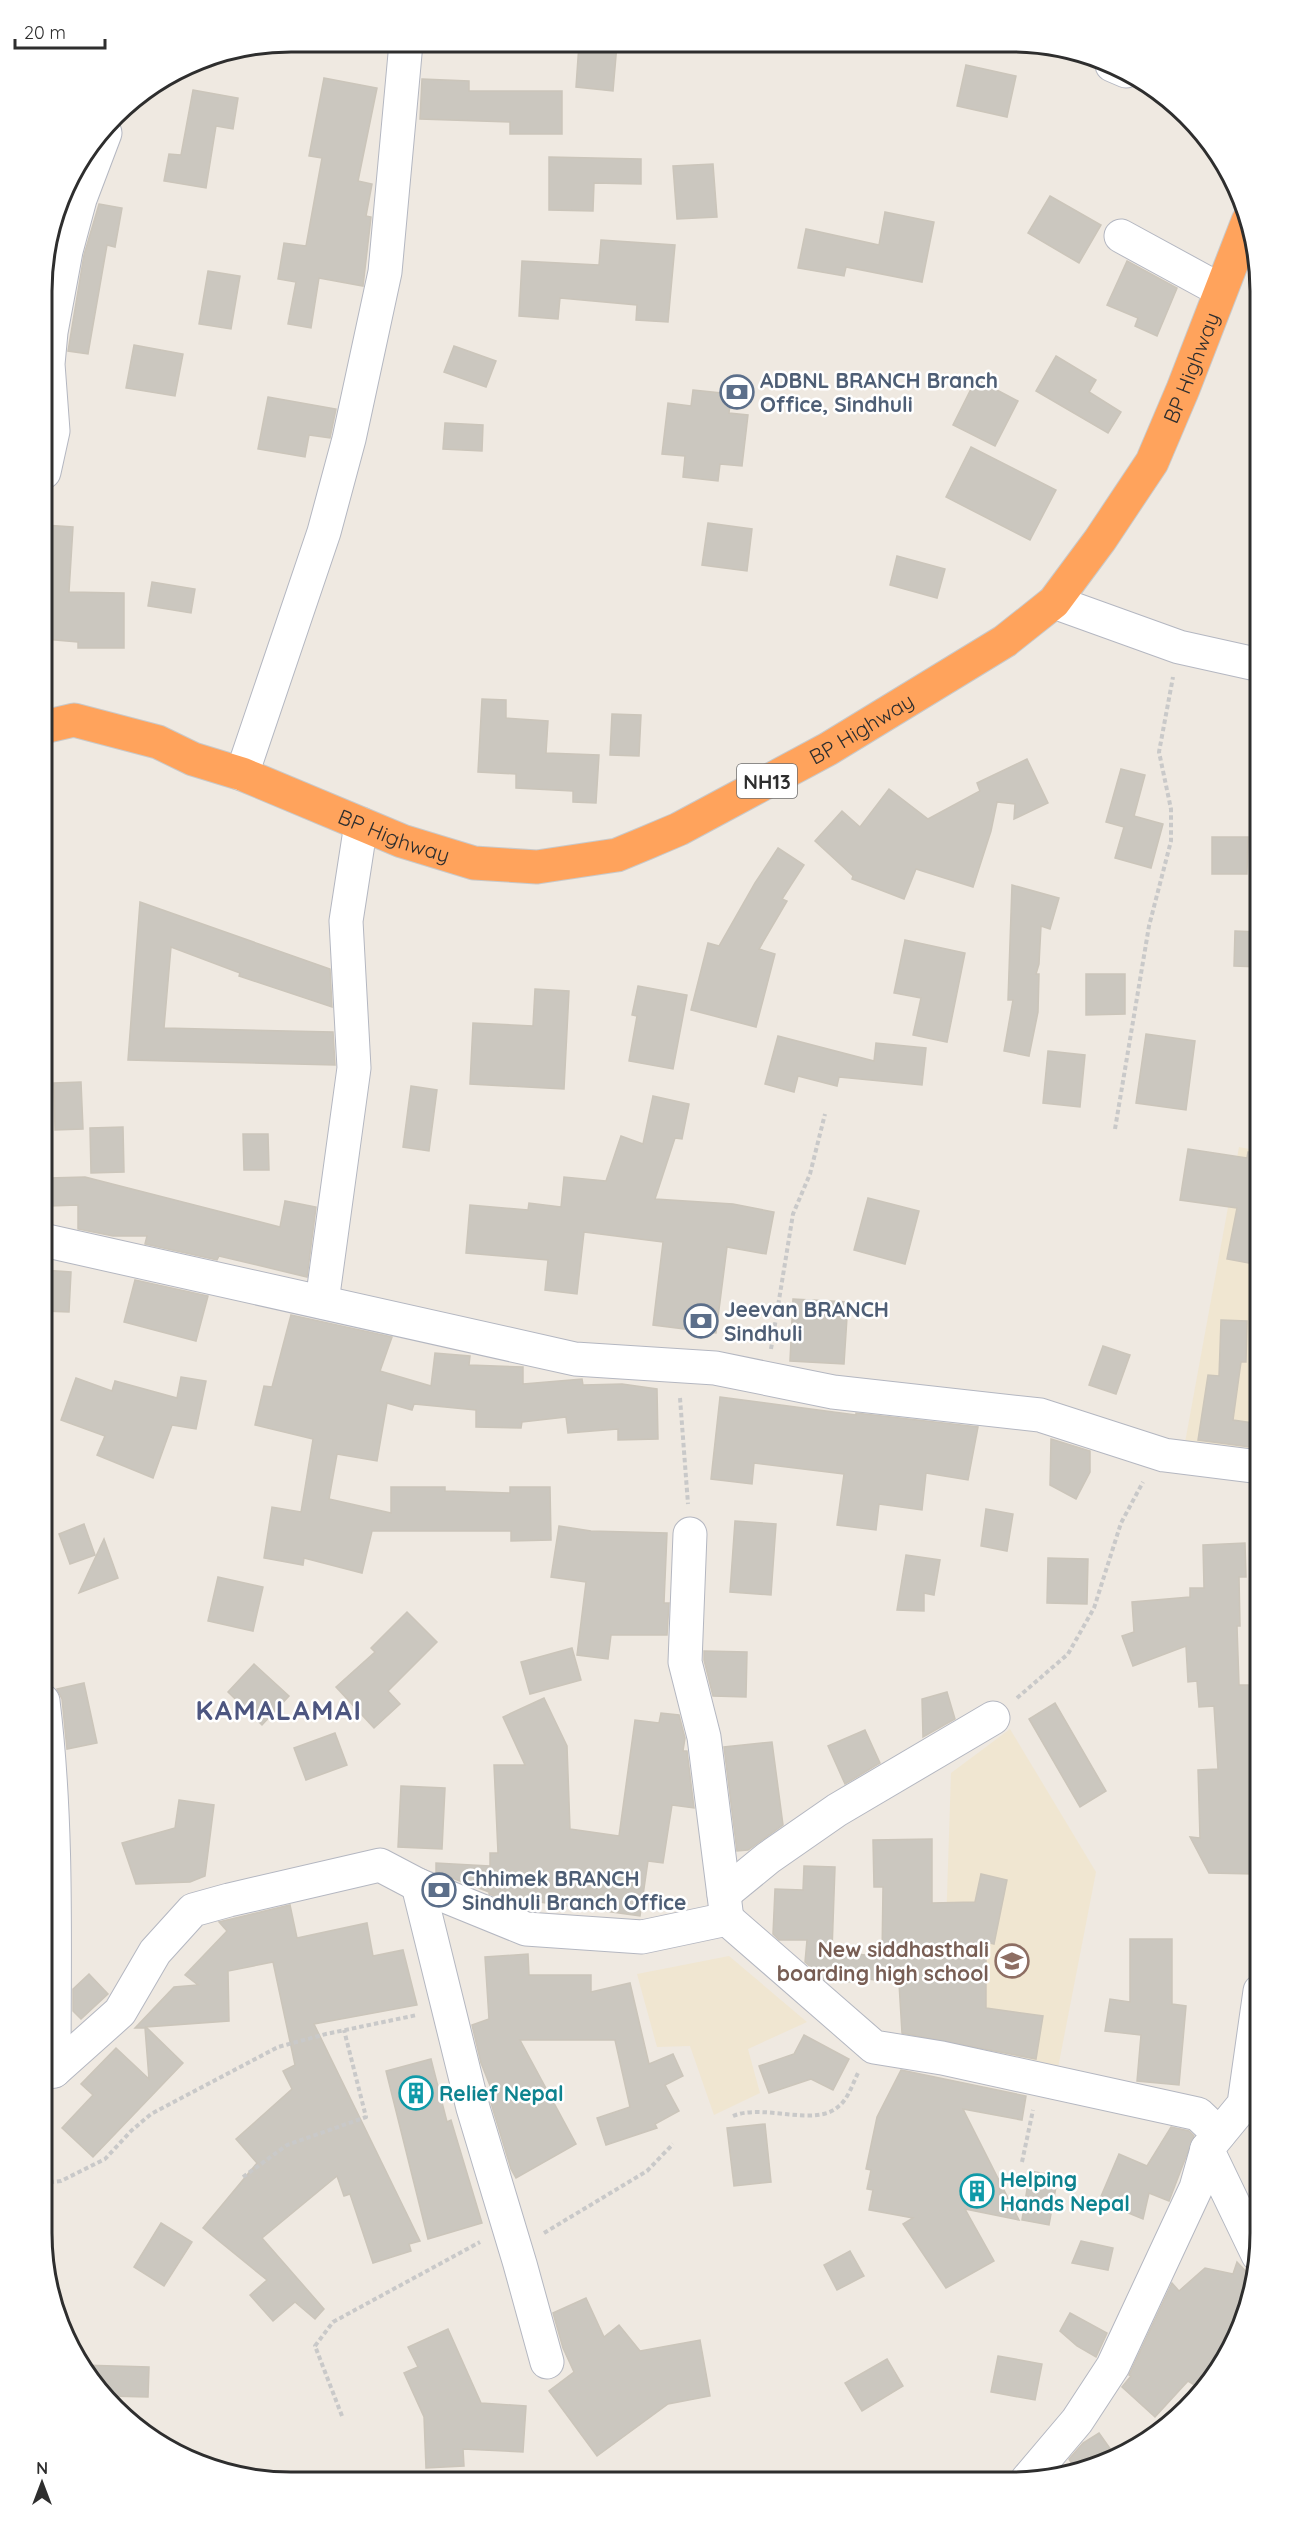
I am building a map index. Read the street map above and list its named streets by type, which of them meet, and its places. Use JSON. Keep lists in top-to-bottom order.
{
  "streets": {
    "highway": ["BP Highway", "NH13"]
  },
  "districts": ["KAMALAMAI"],
  "places": {
    "bank": ["ADBNL BRANCH Branch Office, Sindhuli", "Jeevan BRANCH Sindhuli", "Chhimek BRANCH Sindhuli Branch Office"],
    "school or university": ["New siddhasthali boarding high school"],
    "building": ["Relief Nepal", "Helping Hands Nepal"]
  },
  "scale_bar": "20 m",
  "north": "top"
}
